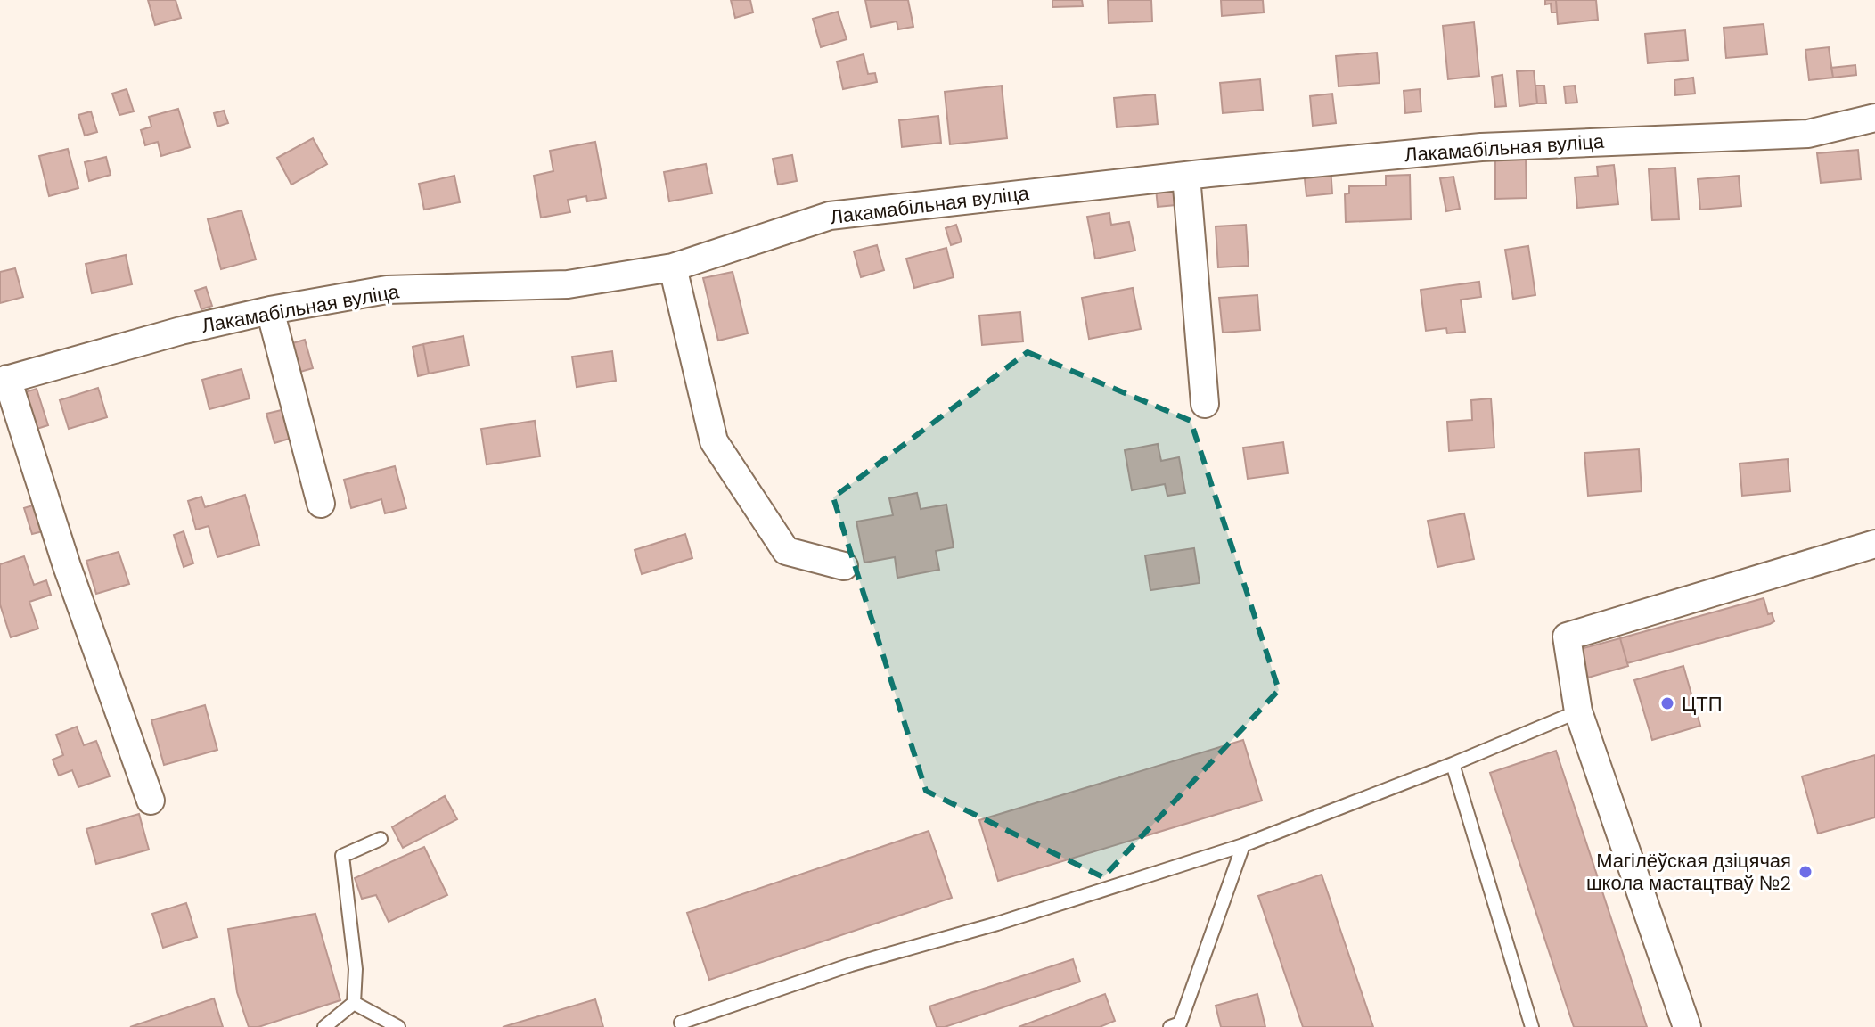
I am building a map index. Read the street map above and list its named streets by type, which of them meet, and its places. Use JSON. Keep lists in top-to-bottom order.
{
  "streets": {
    "street": ["Лакамабільная вуліца"]
  },
  "places": ["ЦТП", "Магілёўская дзіцячая школа мастацтваў №2"]
}
